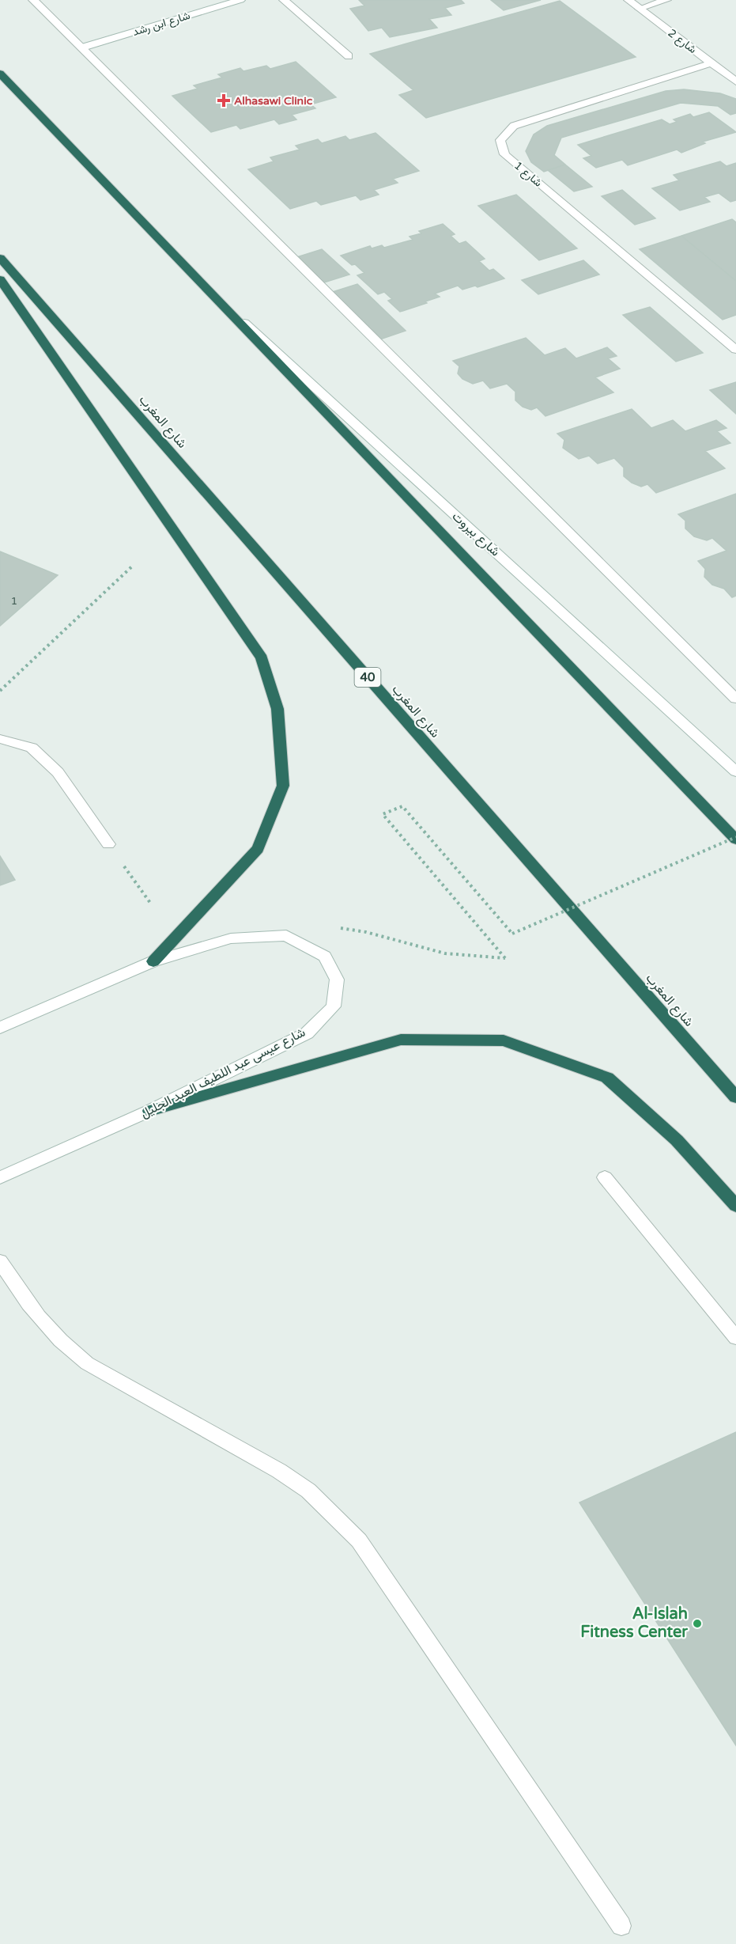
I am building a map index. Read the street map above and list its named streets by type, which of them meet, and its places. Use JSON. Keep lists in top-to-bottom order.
{
  "streets": {
    "highway": ["شارع المغرب", "40"],
    "main road": [
      "شارع ابن رشد",
      "شارع 2",
      "شارع 1",
      "شارع بيروت",
      "شارع عيسى عبد اللطيف العبد الجليل"
    ]
  },
  "crossings": [
    ["شارع 2", "شارع 1"]
  ],
  "places": {
    "health": ["Alhasawi Clinic"],
    "other": ["Al-Islah Fitness Center"]
  },
  "house_numbers": ["1"]
}
